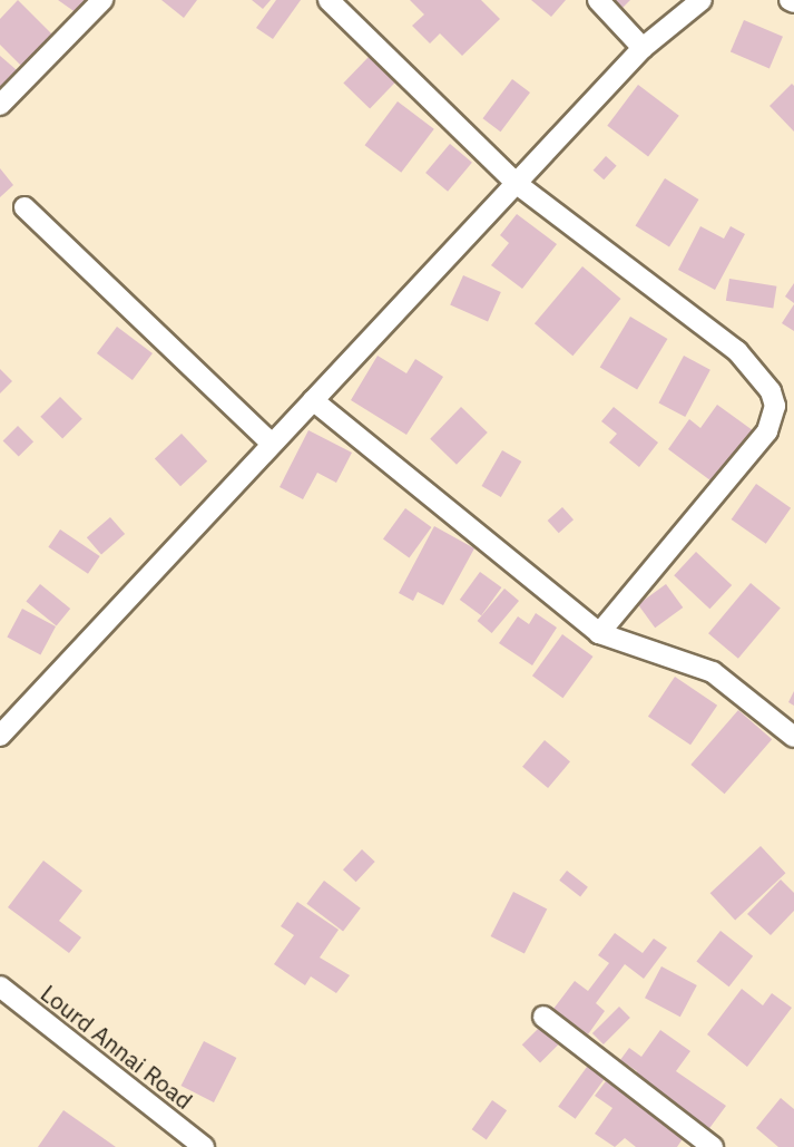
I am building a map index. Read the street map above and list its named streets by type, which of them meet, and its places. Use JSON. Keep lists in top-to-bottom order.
{
  "streets": {
    "street": ["Lourd Annai Road"]
  }
}
